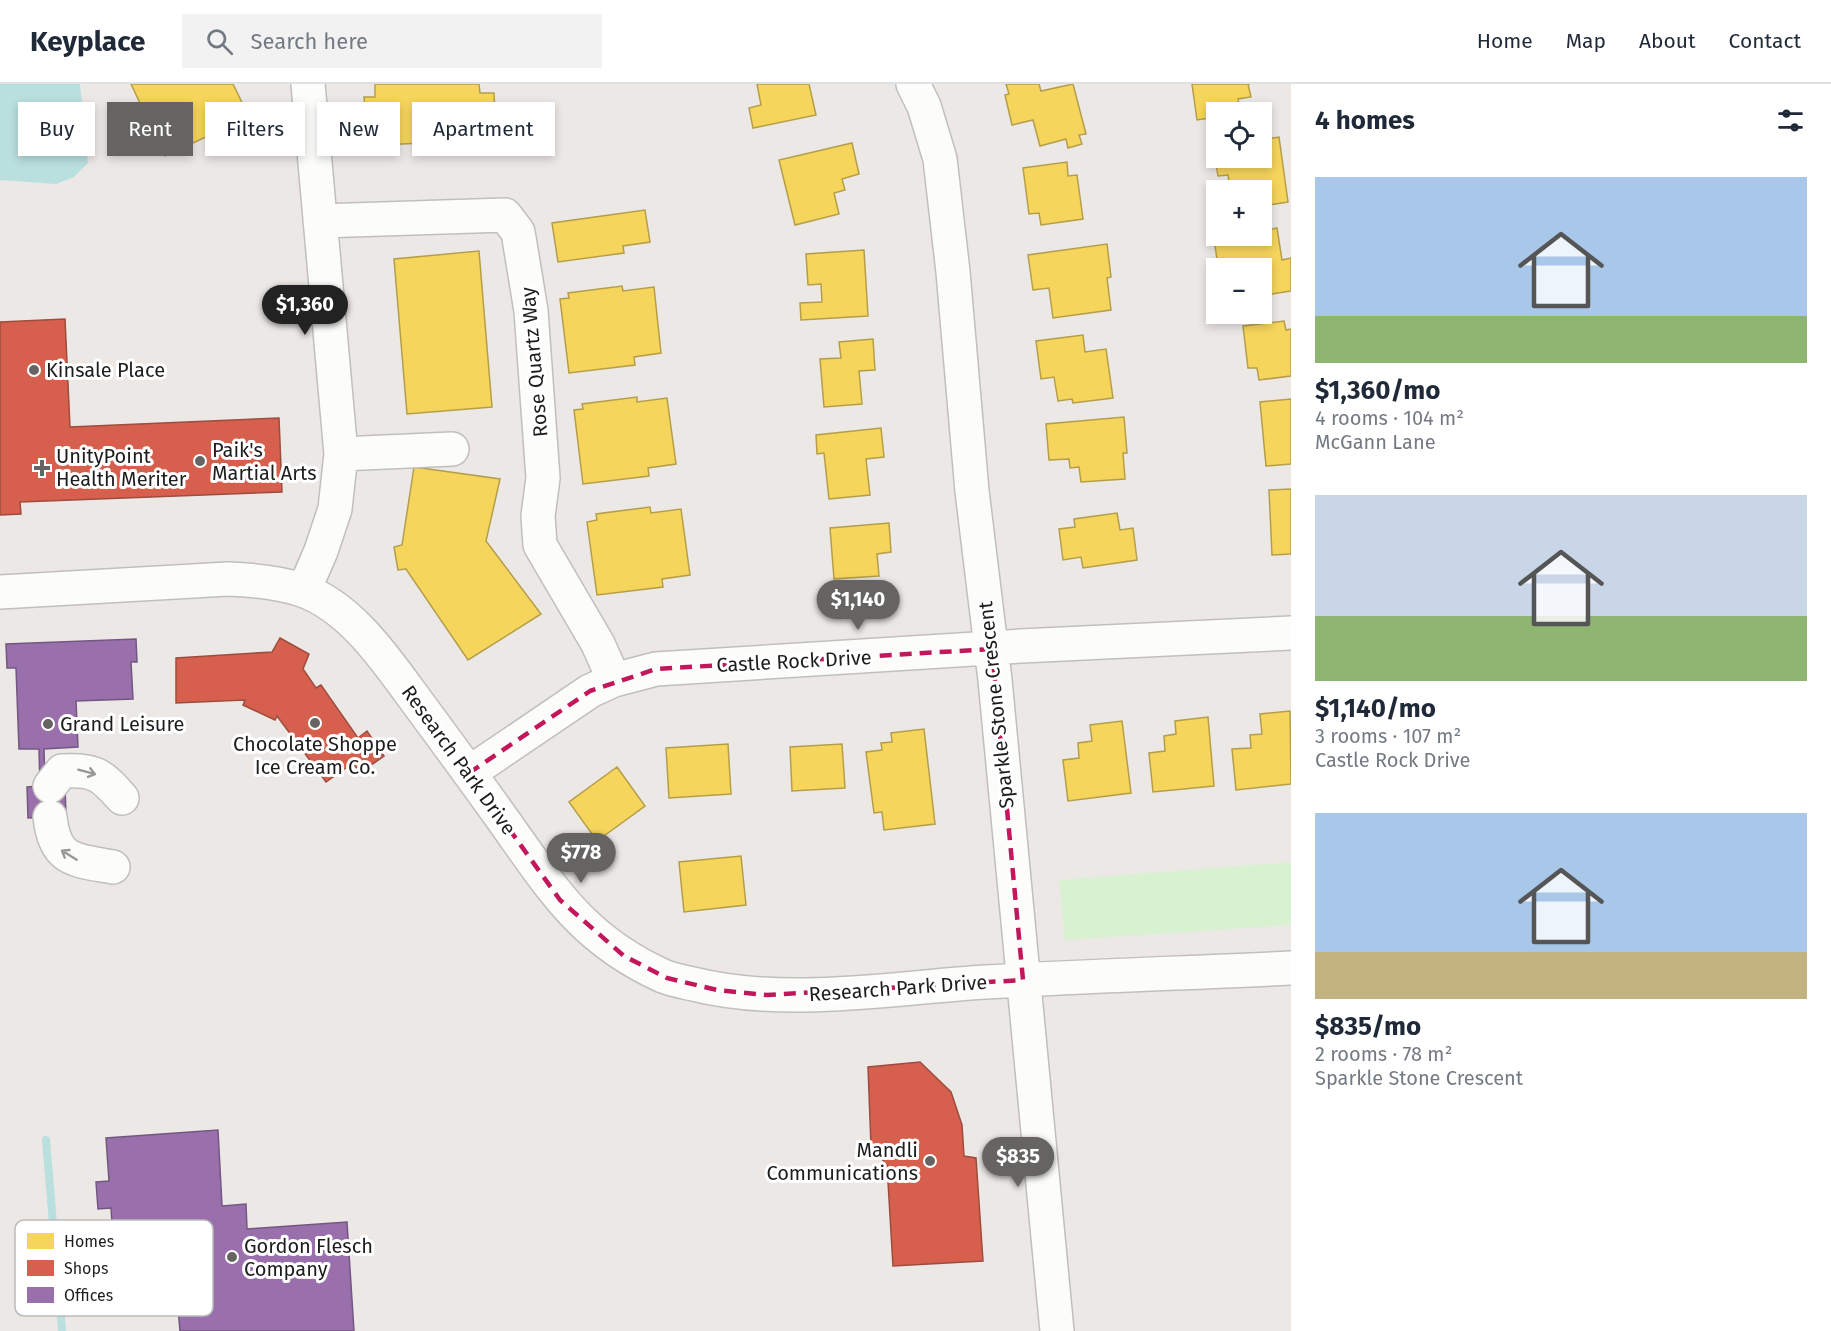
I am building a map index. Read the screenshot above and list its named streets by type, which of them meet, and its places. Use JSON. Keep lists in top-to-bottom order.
{
  "streets": {
    "street": [
      "Rose Quartz Way",
      "Castle Rock Drive",
      "Sparkle Stone Crescent",
      "Research Park Drive"
    ]
  },
  "crossings": [
    ["Rose Quartz Way", "Castle Rock Drive"],
    ["Castle Rock Drive", "Sparkle Stone Crescent"],
    ["Castle Rock Drive", "Research Park Drive"],
    ["Sparkle Stone Crescent", "Research Park Drive"]
  ],
  "places": {
    "other": [
      "Kinsale Place",
      "Paik's Martial Arts",
      "Chocolate Shoppe Ice Cream Co.",
      "Grand Leisure",
      "Mandli Communications",
      "Gordon Flesch Company"
    ],
    "health": ["UnityPoint Health Meriter"]
  },
  "legend": ["Homes", "Shops", "Offices"],
  "page": {
    "header": "Keyplace",
    "search": "Search here",
    "nav": [
      "Home",
      "Map",
      "About",
      "Contact"
    ],
    "heading": "4 homes",
    "map_buttons": ["+", "−"],
    "chip": [
      "Buy",
      "Rent",
      "Filters",
      "New",
      "Apartment"
    ],
    "list": [
      {
        "name": "$1,360/mo",
        "note": "4 rooms · 104 m² · McGann Lane"
      },
      {
        "name": "$1,140/mo",
        "note": "3 rooms · 107 m² · Castle Rock Drive"
      },
      {
        "name": "$835/mo",
        "note": "2 rooms · 78 m² · Sparkle Stone Crescent"
      }
    ],
    "price": [
      "$1,360",
      "$1,140",
      "$778",
      "$835"
    ]
  }
}
